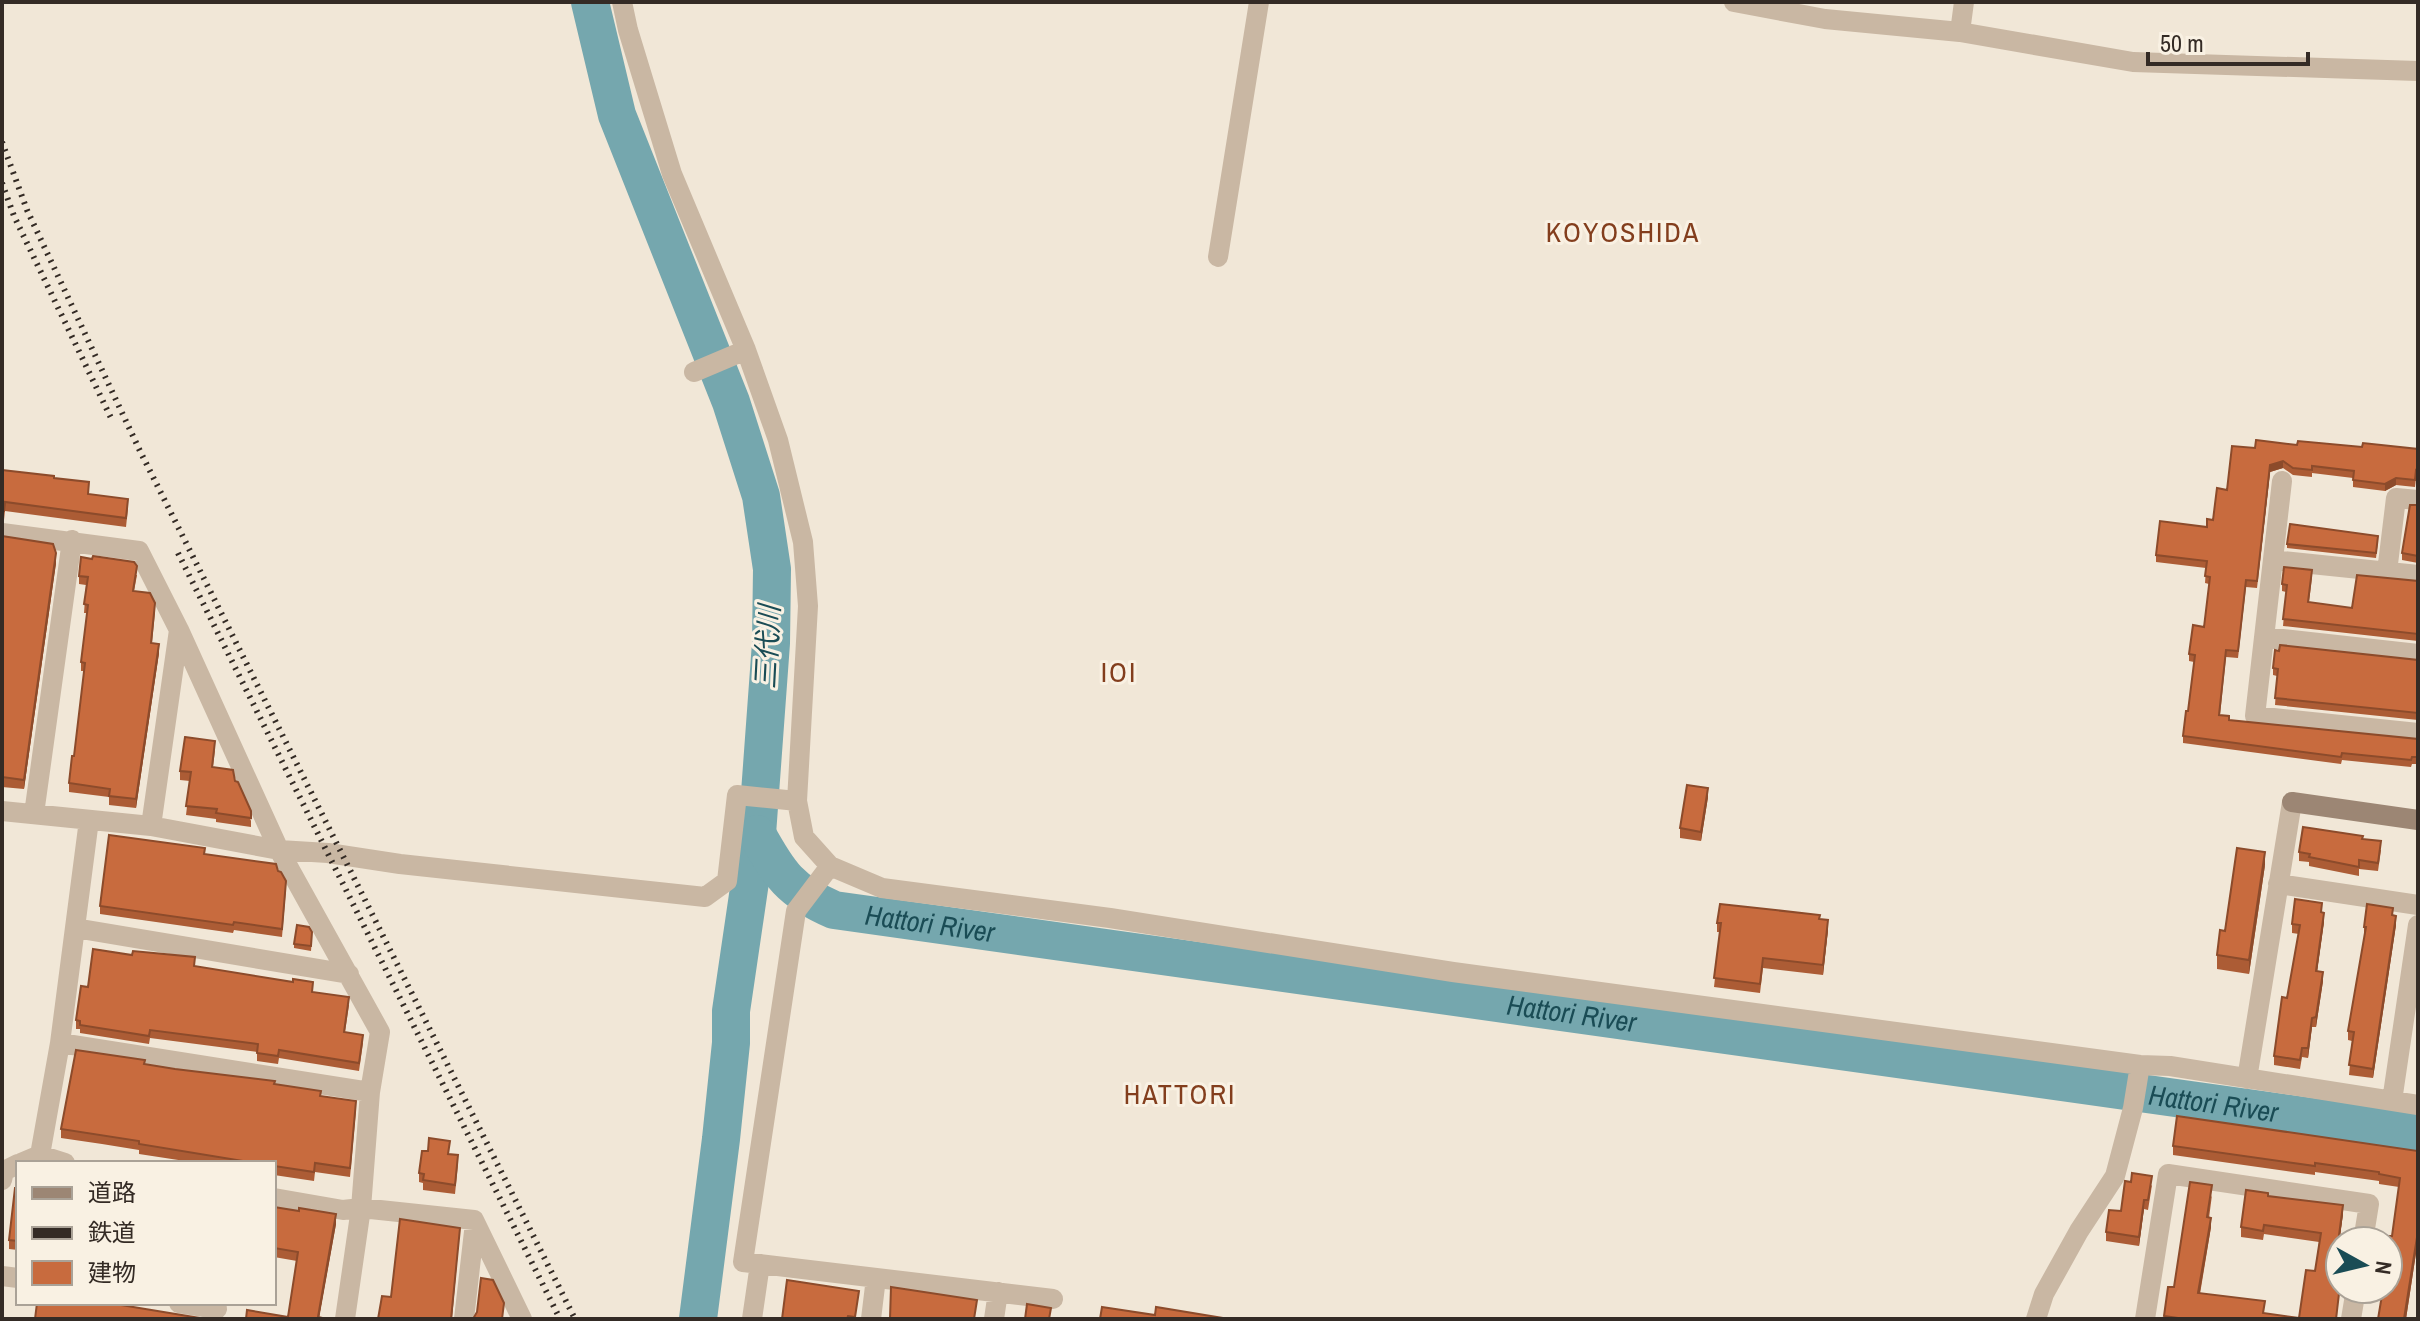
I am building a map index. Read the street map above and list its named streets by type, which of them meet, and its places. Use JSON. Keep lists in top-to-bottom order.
{
  "districts": ["KOYOSHIDA", "IOI", "HATTORI"],
  "water": ["三代川", "Hattori River"],
  "legend": ["道路", "鉄道", "建物"],
  "scale_bar": "50 m",
  "north": "right"
}
